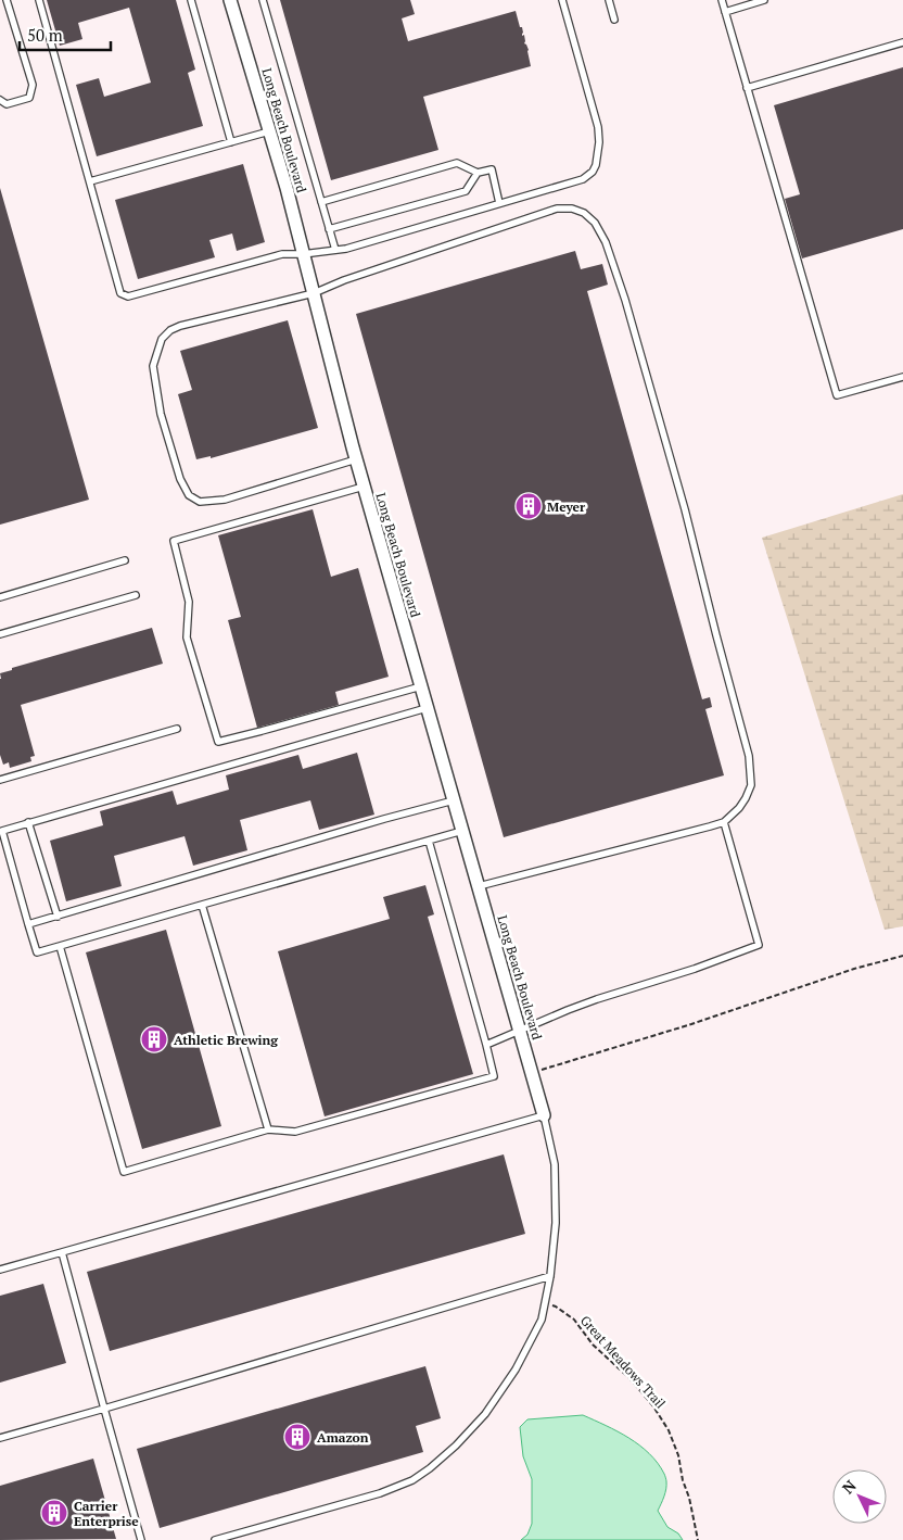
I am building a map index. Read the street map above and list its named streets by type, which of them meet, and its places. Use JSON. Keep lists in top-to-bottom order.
{
  "streets": {
    "street": ["Long Beach Boulevard"],
    "path": ["Great Meadows Trail"]
  },
  "places": {
    "building": [
      "Meyer",
      "Athletic Brewing",
      "Amazon",
      "Carrier Enterprise"
    ]
  },
  "scale_bar": "50 m",
  "north": "top left"
}
